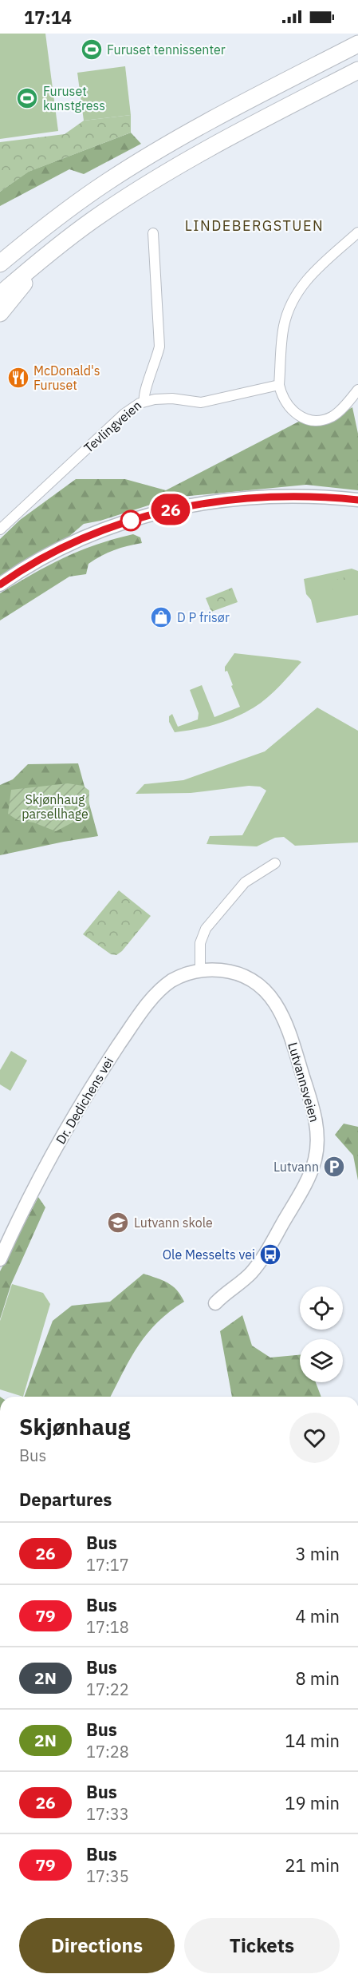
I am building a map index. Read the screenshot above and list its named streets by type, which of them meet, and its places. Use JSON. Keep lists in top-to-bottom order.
{
  "streets": {
    "street": ["Tevlingveien", "Lutvannsveien", "Dr. Dedichens vei"]
  },
  "crossings": [
    ["Lutvannsveien", "Dr. Dedichens vei"]
  ],
  "districts": ["LINDEBERGSTUEN"],
  "parks": ["Skjønhaug parsellhage"],
  "places": {
    "sports": ["Furuset tennissenter", "Furuset kunstgress"],
    "restaurant": ["McDonald's Furuset"],
    "shop": ["D P frisør"],
    "parking": ["Lutvann"],
    "school or university": ["Lutvann skole"],
    "bus stop": ["Ole Messelts vei"]
  },
  "lines": ["bus line 26"],
  "page": {
    "status": "17:14",
    "on_map": "26",
    "heading": [
      ["Skjønhaug", "Bus"],
      "Departures"
    ],
    "list": [
      {
        "mark": "26",
        "name": "Bus",
        "note": "17:17",
        "value": "3 min"
      },
      {
        "mark": "79",
        "name": "Bus",
        "note": "17:18",
        "value": "4 min"
      },
      {
        "mark": "2N",
        "name": "Bus",
        "note": "17:22",
        "value": "8 min"
      },
      {
        "mark": "2N",
        "name": "Bus",
        "note": "17:28",
        "value": "14 min"
      },
      {
        "mark": "26",
        "name": "Bus",
        "note": "17:33",
        "value": "19 min"
      },
      {
        "mark": "79",
        "name": "Bus",
        "note": "17:35",
        "value": "21 min"
      }
    ],
    "buttons": ["Directions", "Tickets"]
  }
}
